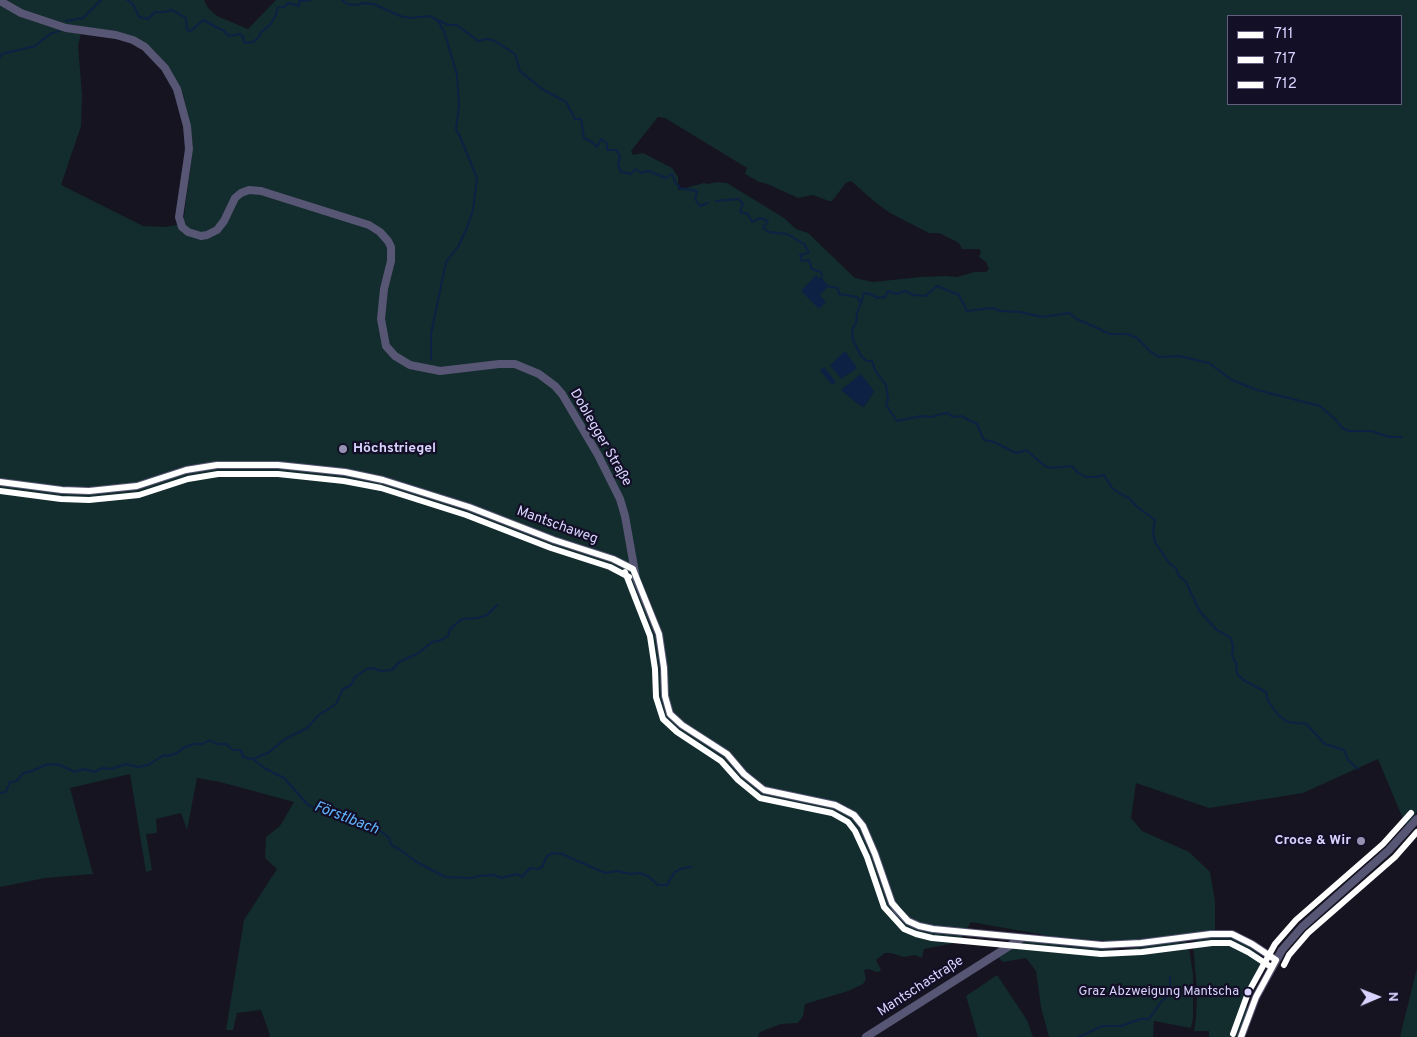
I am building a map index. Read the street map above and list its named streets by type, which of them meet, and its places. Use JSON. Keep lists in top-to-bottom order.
{
  "streets": {
    "street": ["Doblegger Straße", "Mantschaweg", "Mantschastraße"]
  },
  "crossings": [
    ["Doblegger Straße", "Mantschaweg"],
    ["Doblegger Straße", "Mantschastraße"]
  ],
  "water": ["Förstlbach"],
  "places": ["Höchstriegel", "Croce & Wir", "Graz Abzweigung Mantscha"],
  "lines": ["transit line 711", "transit line 717", "transit line 712"],
  "legend": ["711", "717", "712"],
  "north": "right"
}
